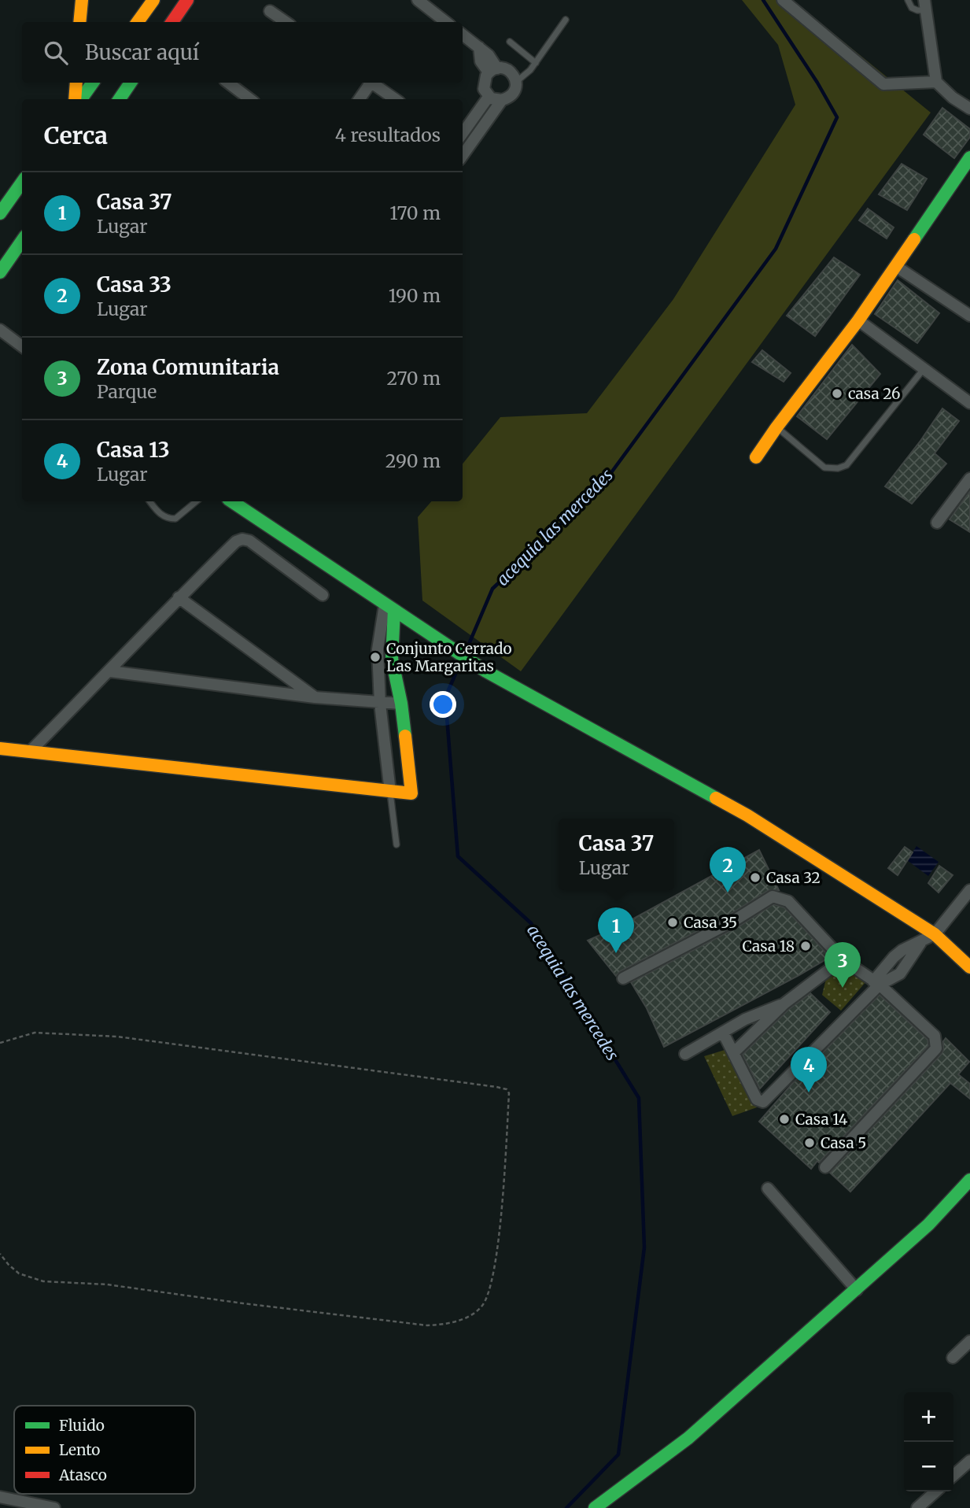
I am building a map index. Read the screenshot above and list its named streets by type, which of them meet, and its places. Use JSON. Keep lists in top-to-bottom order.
{
  "water": ["acequia las mercedes"],
  "places": [
    "casa 26",
    "Conjunto Cerrado Las Margaritas",
    "Casa 32",
    "Casa 35",
    "Casa 18",
    "Casa 14",
    "Casa 5"
  ],
  "legend": ["Fluido", "Lento", "Atasco"],
  "page": {
    "search": "Buscar aquí",
    "heading": ["Cerca", "4 resultados"],
    "list": [
      {
        "mark": "1",
        "name": "Casa 37",
        "note": "Lugar",
        "value": "170 m"
      },
      {
        "mark": "2",
        "name": "Casa 33",
        "note": "Lugar",
        "value": "190 m"
      },
      {
        "mark": "3",
        "name": "Zona Comunitaria",
        "note": "Parque",
        "value": "270 m"
      },
      {
        "mark": "4",
        "name": "Casa 13",
        "note": "Lugar",
        "value": "290 m"
      }
    ],
    "popup": ["Casa 37", "Lugar"],
    "pins": [
      "2",
      "1",
      "3",
      "4"
    ],
    "map_buttons": ["+", "−"]
  }
}
